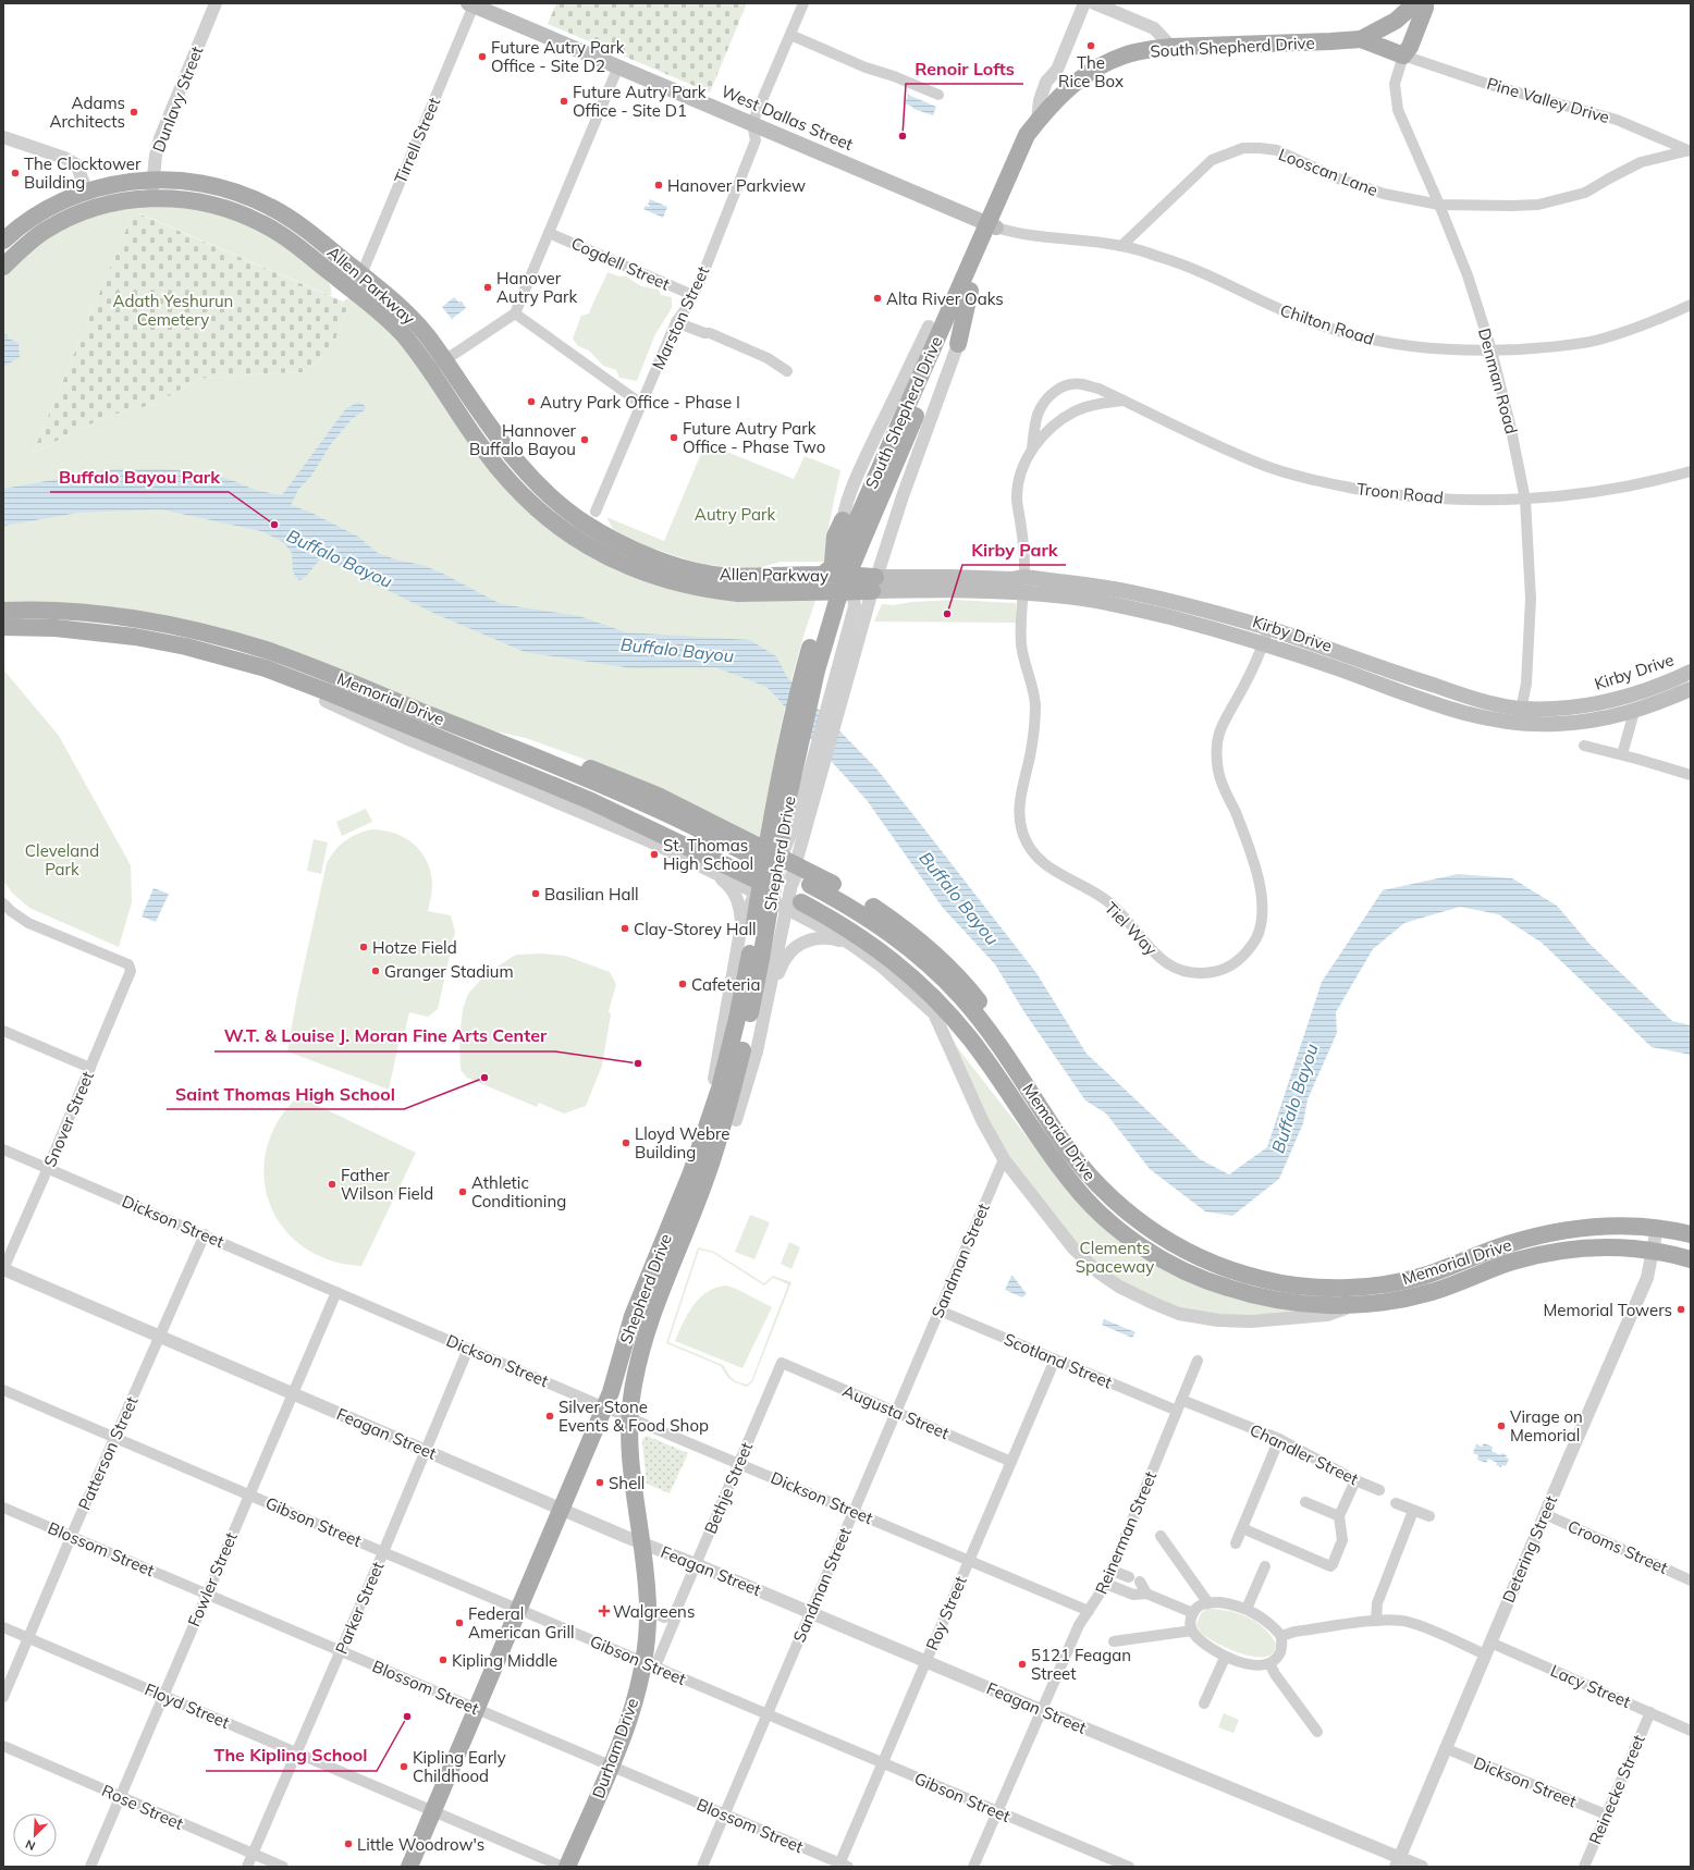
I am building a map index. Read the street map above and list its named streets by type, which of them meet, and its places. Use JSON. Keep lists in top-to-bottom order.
{
  "streets": {
    "main road": [
      "South Shepherd Drive",
      "West Dallas Street",
      "Allen Parkway",
      "Kirby Drive",
      "Memorial Drive",
      "Shepherd Drive",
      "Durham Drive"
    ],
    "street": [
      "Dunlavy Street",
      "Pine Valley Drive",
      "Tirrell Street",
      "Looscan Lane",
      "Cogdell Street",
      "Marston Street",
      "Chilton Road",
      "Denman Road",
      "Troon Road",
      "Tiel Way",
      "Snover Street",
      "Dickson Street",
      "Sandman Street",
      "Scotland Street",
      "Augusta Street",
      "Feagan Street",
      "Patterson Street",
      "Chandler Street",
      "Bethje Street",
      "Gibson Street",
      "Reinerman Street",
      "Crooms Street",
      "Blossom Street",
      "Detering Street",
      "Fowler Street",
      "Parker Street",
      "Roy Street",
      "Lacy Street",
      "Floyd Street",
      "Reinecke Street",
      "Rose Street"
    ]
  },
  "crossings": [
    ["South Shepherd Drive", "West Dallas Street"],
    ["South Shepherd Drive", "Chilton Road"],
    ["South Shepherd Drive", "Shepherd Drive"],
    ["Dunlavy Street", "Allen Parkway"],
    ["Pine Valley Drive", "Looscan Lane"],
    ["Pine Valley Drive", "Denman Road"],
    ["West Dallas Street", "Tirrell Street"],
    ["West Dallas Street", "Marston Street"],
    ["West Dallas Street", "Chilton Road"],
    ["Tirrell Street", "Allen Parkway"],
    ["Looscan Lane", "Chilton Road"],
    ["Looscan Lane", "Denman Road"],
    ["Cogdell Street", "Marston Street"],
    ["Allen Parkway", "Kirby Drive"],
    ["Chilton Road", "Denman Road"],
    ["Denman Road", "Troon Road"],
    ["Denman Road", "Kirby Drive"],
    ["Troon Road", "Kirby Drive"],
    ["Troon Road", "Tiel Way"],
    ["Kirby Drive", "Tiel Way"],
    ["Memorial Drive", "Sandman Street"],
    ["Memorial Drive", "Detering Street"],
    ["Shepherd Drive", "Dickson Street"],
    ["Shepherd Drive", "Feagan Street"],
    ["Shepherd Drive", "Gibson Street"],
    ["Shepherd Drive", "Blossom Street"],
    ["Shepherd Drive", "Floyd Street"],
    ["Shepherd Drive", "Durham Drive"],
    ["Snover Street", "Dickson Street"],
    ["Snover Street", "Feagan Street"],
    ["Dickson Street", "Sandman Street"],
    ["Dickson Street", "Patterson Street"],
    ["Dickson Street", "Bethje Street"],
    ["Dickson Street", "Reinerman Street"],
    ["Dickson Street", "Detering Street"],
    ["Dickson Street", "Fowler Street"],
    ["Dickson Street", "Parker Street"],
    ["Dickson Street", "Roy Street"],
    ["Dickson Street", "Durham Drive"],
    ["Dickson Street", "Reinecke Street"],
    ["Sandman Street", "Scotland Street"],
    ["Sandman Street", "Augusta Street"],
    ["Sandman Street", "Feagan Street"],
    ["Sandman Street", "Gibson Street"],
    ["Sandman Street", "Blossom Street"],
    ["Scotland Street", "Reinerman Street"],
    ["Scotland Street", "Roy Street"],
    ["Augusta Street", "Bethje Street"],
    ["Augusta Street", "Roy Street"],
    ["Feagan Street", "Patterson Street"],
    ["Feagan Street", "Bethje Street"],
    ["Feagan Street", "Reinerman Street"],
    ["Feagan Street", "Detering Street"],
    ["Feagan Street", "Fowler Street"],
    ["Feagan Street", "Parker Street"],
    ["Feagan Street", "Roy Street"],
    ["Feagan Street", "Durham Drive"],
    ["Patterson Street", "Gibson Street"],
    ["Patterson Street", "Blossom Street"],
    ["Patterson Street", "Floyd Street"],
    ["Chandler Street", "Reinerman Street"],
    ["Bethje Street", "Gibson Street"],
    ["Bethje Street", "Durham Drive"],
    ["Gibson Street", "Reinerman Street"],
    ["Gibson Street", "Fowler Street"],
    ["Gibson Street", "Parker Street"],
    ["Gibson Street", "Roy Street"],
    ["Gibson Street", "Durham Drive"],
    ["Crooms Street", "Detering Street"],
    ["Blossom Street", "Fowler Street"],
    ["Blossom Street", "Parker Street"],
    ["Blossom Street", "Roy Street"],
    ["Blossom Street", "Durham Drive"],
    ["Detering Street", "Lacy Street"],
    ["Fowler Street", "Floyd Street"],
    ["Fowler Street", "Rose Street"],
    ["Parker Street", "Floyd Street"],
    ["Parker Street", "Rose Street"],
    ["Lacy Street", "Reinecke Street"]
  ],
  "water": ["Buffalo Bayou"],
  "parks": [
    "Adath Yeshurun Cemetery",
    "Autry Park",
    "Cleveland Park",
    "Clements Spaceway"
  ],
  "places": {
    "other": [
      "The Rice Box",
      "Future Autry Park Office - Site D2",
      "Future Autry Park Office - Site D1",
      "Adams Architects",
      "Renoir Lofts",
      "The Clocktower Building",
      "Hanover Parkview",
      "Hanover Autry Park",
      "Alta River Oaks",
      "Autry Park Office - Phase I",
      "Future Autry Park Office - Phase Two",
      "Hannover Buffalo Bayou",
      "Buffalo Bayou Park",
      "Kirby Park",
      "St. Thomas High School",
      "Basilian Hall",
      "Clay-Storey Hall",
      "Hotze Field",
      "Granger Stadium",
      "Cafeteria",
      "W.T. & Louise J. Moran Fine Arts Center",
      "Saint Thomas High School",
      "Lloyd Webre Building",
      "Father Wilson Field",
      "Athletic Conditioning",
      "Memorial Towers",
      "Silver Stone Events & Food Shop",
      "Virage on Memorial",
      "Shell",
      "Federal American Grill",
      "Kipling Middle",
      "5121 Feagan Street",
      "The Kipling School",
      "Kipling Early Childhood",
      "Little Woodrow's"
    ],
    "health": ["Walgreens"]
  },
  "north": "bottom left"
}
